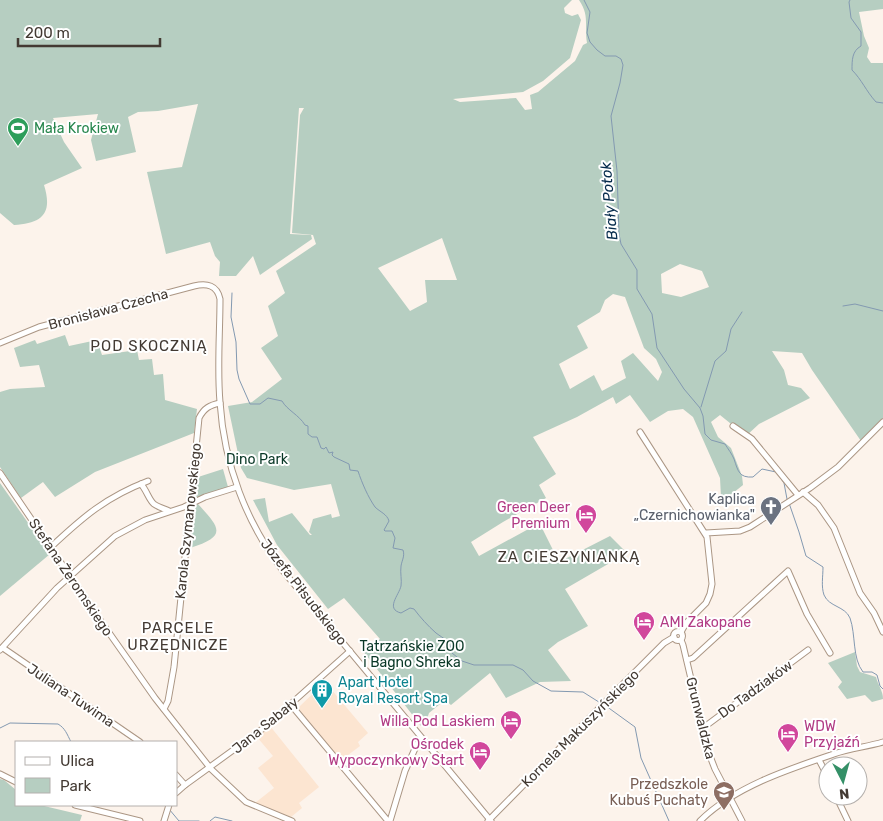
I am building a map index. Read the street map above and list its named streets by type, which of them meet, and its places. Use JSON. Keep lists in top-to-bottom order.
{
  "streets": {
    "street": [
      "Bronisława Czecha",
      "Karola Szymanowskiego",
      "Stefana Żeromskiego",
      "Józefa Piłsudskiego",
      "Do Tadziaków",
      "Juliana Tuwima",
      "Grunwaldzka",
      "Jana Sabały",
      "Kornela Makuszyńskiego"
    ]
  },
  "crossings": [
    ["Bronisława Czecha", "Józefa Piłsudskiego"],
    ["Karola Szymanowskiego", "Stefana Żeromskiego"],
    ["Karola Szymanowskiego", "Józefa Piłsudskiego"],
    ["Stefana Żeromskiego", "Jana Sabały"],
    ["Józefa Piłsudskiego", "Jana Sabały"],
    ["Józefa Piłsudskiego", "Kornela Makuszyńskiego"],
    ["Do Tadziaków", "Grunwaldzka"],
    ["Grunwaldzka", "Kornela Makuszyńskiego"]
  ],
  "districts": ["POD SKOCZNIĄ", "ZA CIESZYNIANKĄ", "PARCELE URZĘDNICZE"],
  "water": ["Biały Potok"],
  "parks": ["Dino Park", "Tatrzańskie ZOO i Bagno Shreka"],
  "places": {
    "sports": ["Mała Krokiew"],
    "church": ["Kaplica „Czernichowianka\""],
    "hotel": [
      "Green Deer Premium",
      "AMI Zakopane",
      "Willa Pod Laskiem",
      "WDW Przyjaźń",
      "Ośrodek Wypoczynkowy Start"
    ],
    "building": ["Apart Hotel Royal Resort Spa"],
    "school or university": ["Przedszkole Kubuś Puchaty"]
  },
  "legend": ["Ulica", "Park"],
  "scale_bar": "200 m",
  "north": "bottom"
}
